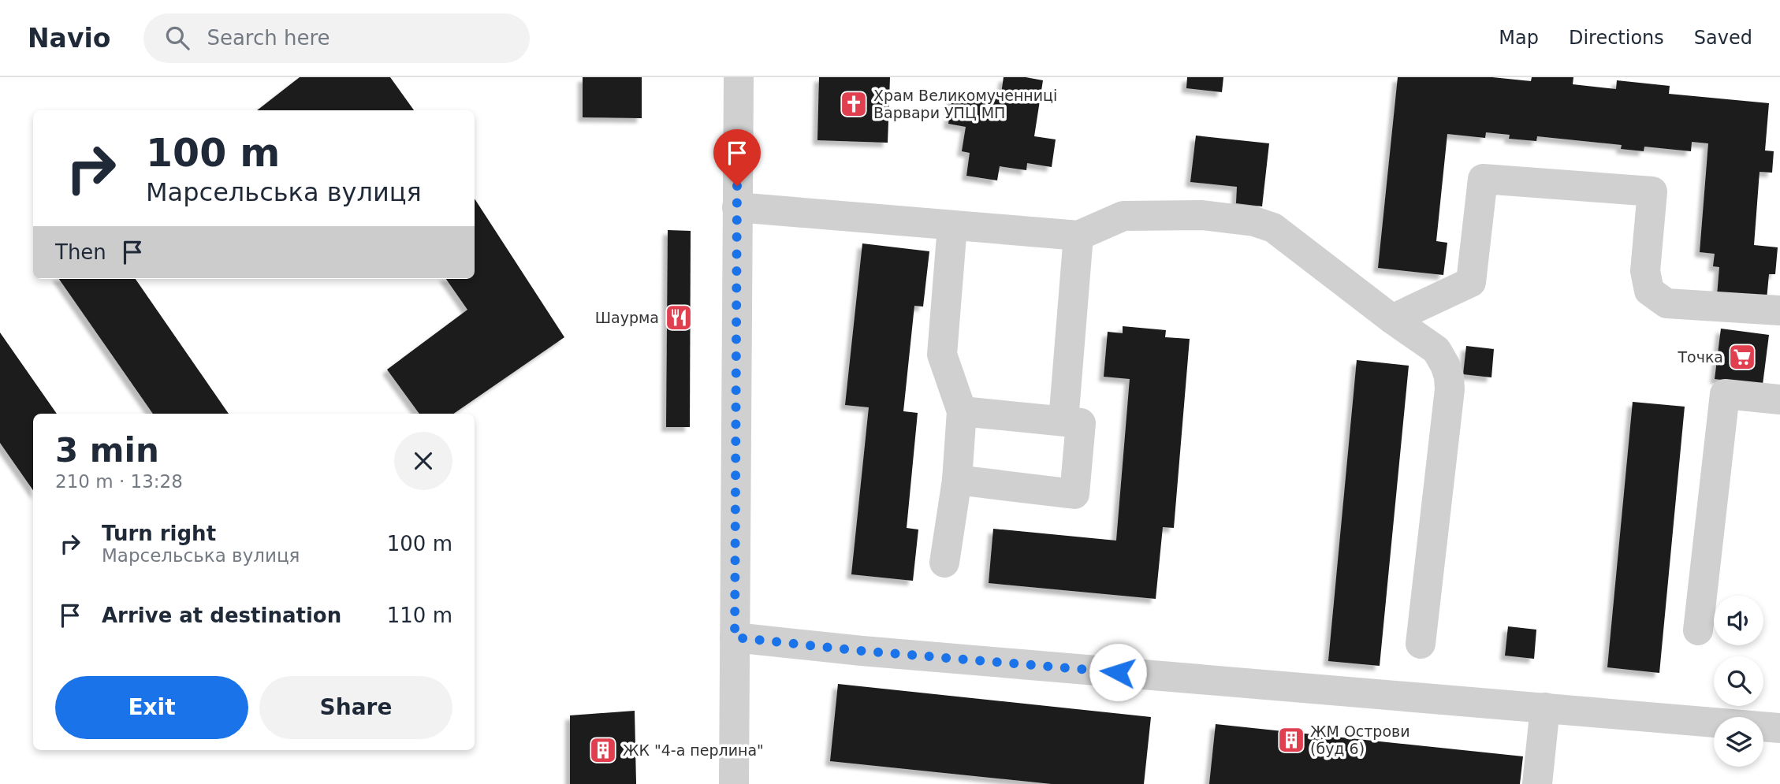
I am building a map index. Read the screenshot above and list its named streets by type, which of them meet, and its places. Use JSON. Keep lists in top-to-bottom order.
{
  "places": {
    "church": ["Храм Великомученниці Варвари УПЦ МП"],
    "restaurant": ["Шаурма"],
    "supermarket": ["Точка"],
    "building": ["ЖМ Острови (буд 6)", "ЖК \"4-а перлина\""]
  },
  "page": {
    "header": "Navio",
    "search": "Search here",
    "nav": ["Map", "Directions", "Saved"],
    "turn": ["100 m", "Марсельська вулиця"],
    "then": "Then",
    "heading": ["3 min", "210 m · 13:28"],
    "list": [
      {
        "name": "Turn right",
        "note": "Марсельська вулиця",
        "value": "100 m"
      },
      {
        "name": "Arrive at destination",
        "value": "110 m"
      }
    ],
    "buttons": ["Exit", "Share"]
  }
}
